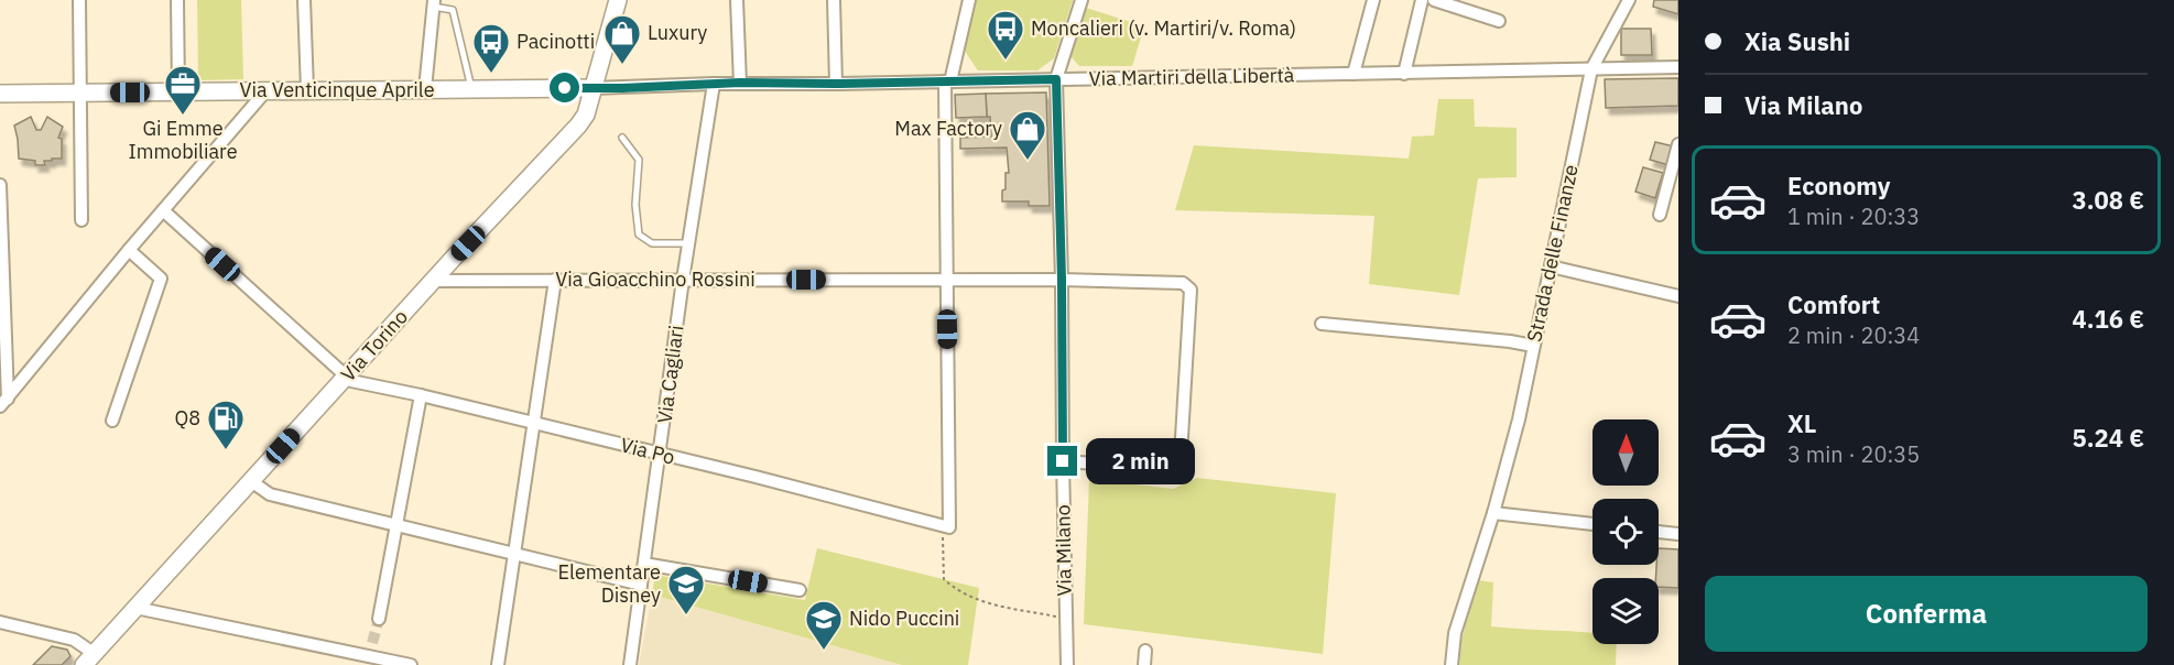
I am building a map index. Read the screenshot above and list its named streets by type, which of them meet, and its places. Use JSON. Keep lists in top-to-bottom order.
{
  "streets": {
    "main road": ["Via Venticinque Aprile", "Via Torino"],
    "street": [
      "Via Martiri della Libertà",
      "Strada delle Finanze",
      "Via Gioacchino Rossini",
      "Via Cagliari",
      "Via Po",
      "Via Milano"
    ]
  },
  "crossings": [
    ["Via Martiri della Libertà", "Via Venticinque Aprile"],
    ["Via Martiri della Libertà", "Strada delle Finanze"],
    ["Via Martiri della Libertà", "Via Torino"],
    ["Via Martiri della Libertà", "Via Cagliari"],
    ["Via Martiri della Libertà", "Via Milano"],
    ["Via Venticinque Aprile", "Via Torino"],
    ["Via Gioacchino Rossini", "Via Torino"],
    ["Via Gioacchino Rossini", "Via Cagliari"],
    ["Via Gioacchino Rossini", "Via Milano"],
    ["Via Torino", "Via Po"],
    ["Via Cagliari", "Via Po"]
  ],
  "places": {
    "bus stop": ["Moncalieri (v. Martiri/v. Roma)", "Pacinotti"],
    "shop": ["Luxury", "Max Factory"],
    "office": ["Gi Emme Immobiliare"],
    "fuel station": ["Q8"],
    "school or university": ["Elementare Disney", "Nido Puccini"]
  },
  "north": "top",
  "page": {
    "banner": ["Xia Sushi", "Via Milano"],
    "list": [
      {
        "name": "Economy",
        "note": "1 min · 20:33",
        "value": "3.08 €"
      },
      {
        "name": "Comfort",
        "note": "2 min · 20:34",
        "value": "4.16 €"
      },
      {
        "name": "XL",
        "note": "3 min · 20:35",
        "value": "5.24 €"
      }
    ],
    "bubble": "2 min",
    "buttons": "Conferma"
  }
}
